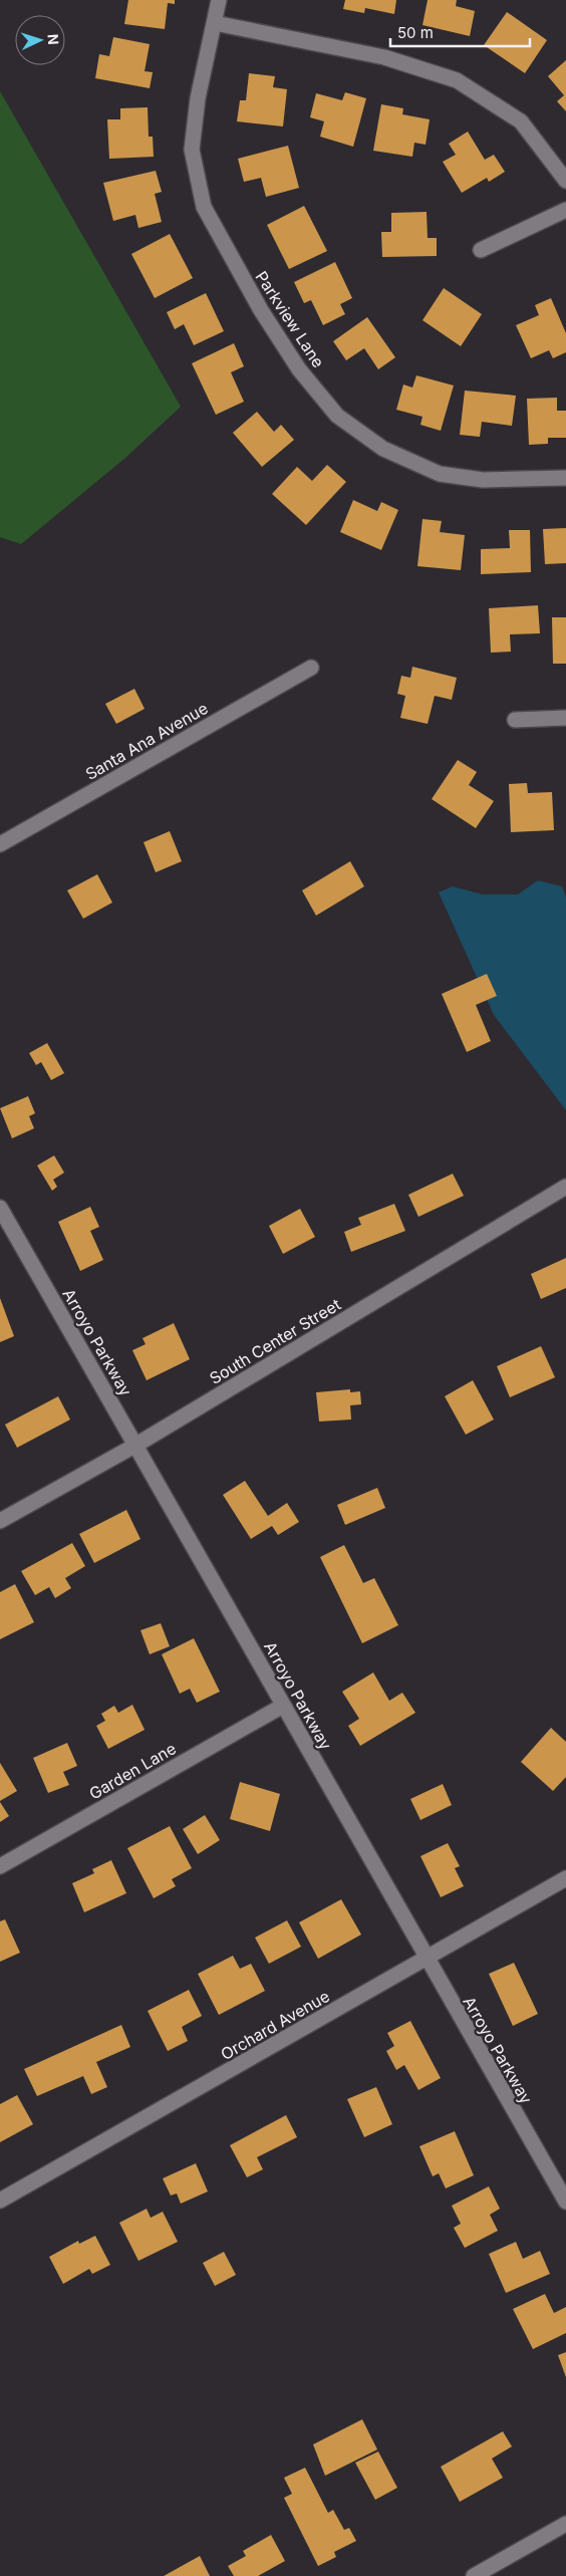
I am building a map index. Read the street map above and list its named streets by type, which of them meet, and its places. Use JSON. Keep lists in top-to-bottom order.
{
  "streets": {
    "street": [
      "Parkview Lane",
      "Santa Ana Avenue",
      "South Center Street",
      "Arroyo Parkway",
      "Garden Lane",
      "Orchard Avenue"
    ]
  },
  "crossings": [
    ["South Center Street", "Arroyo Parkway"],
    ["Arroyo Parkway", "Garden Lane"],
    ["Arroyo Parkway", "Orchard Avenue"]
  ],
  "scale_bar": "50 m",
  "north": "right"
}
